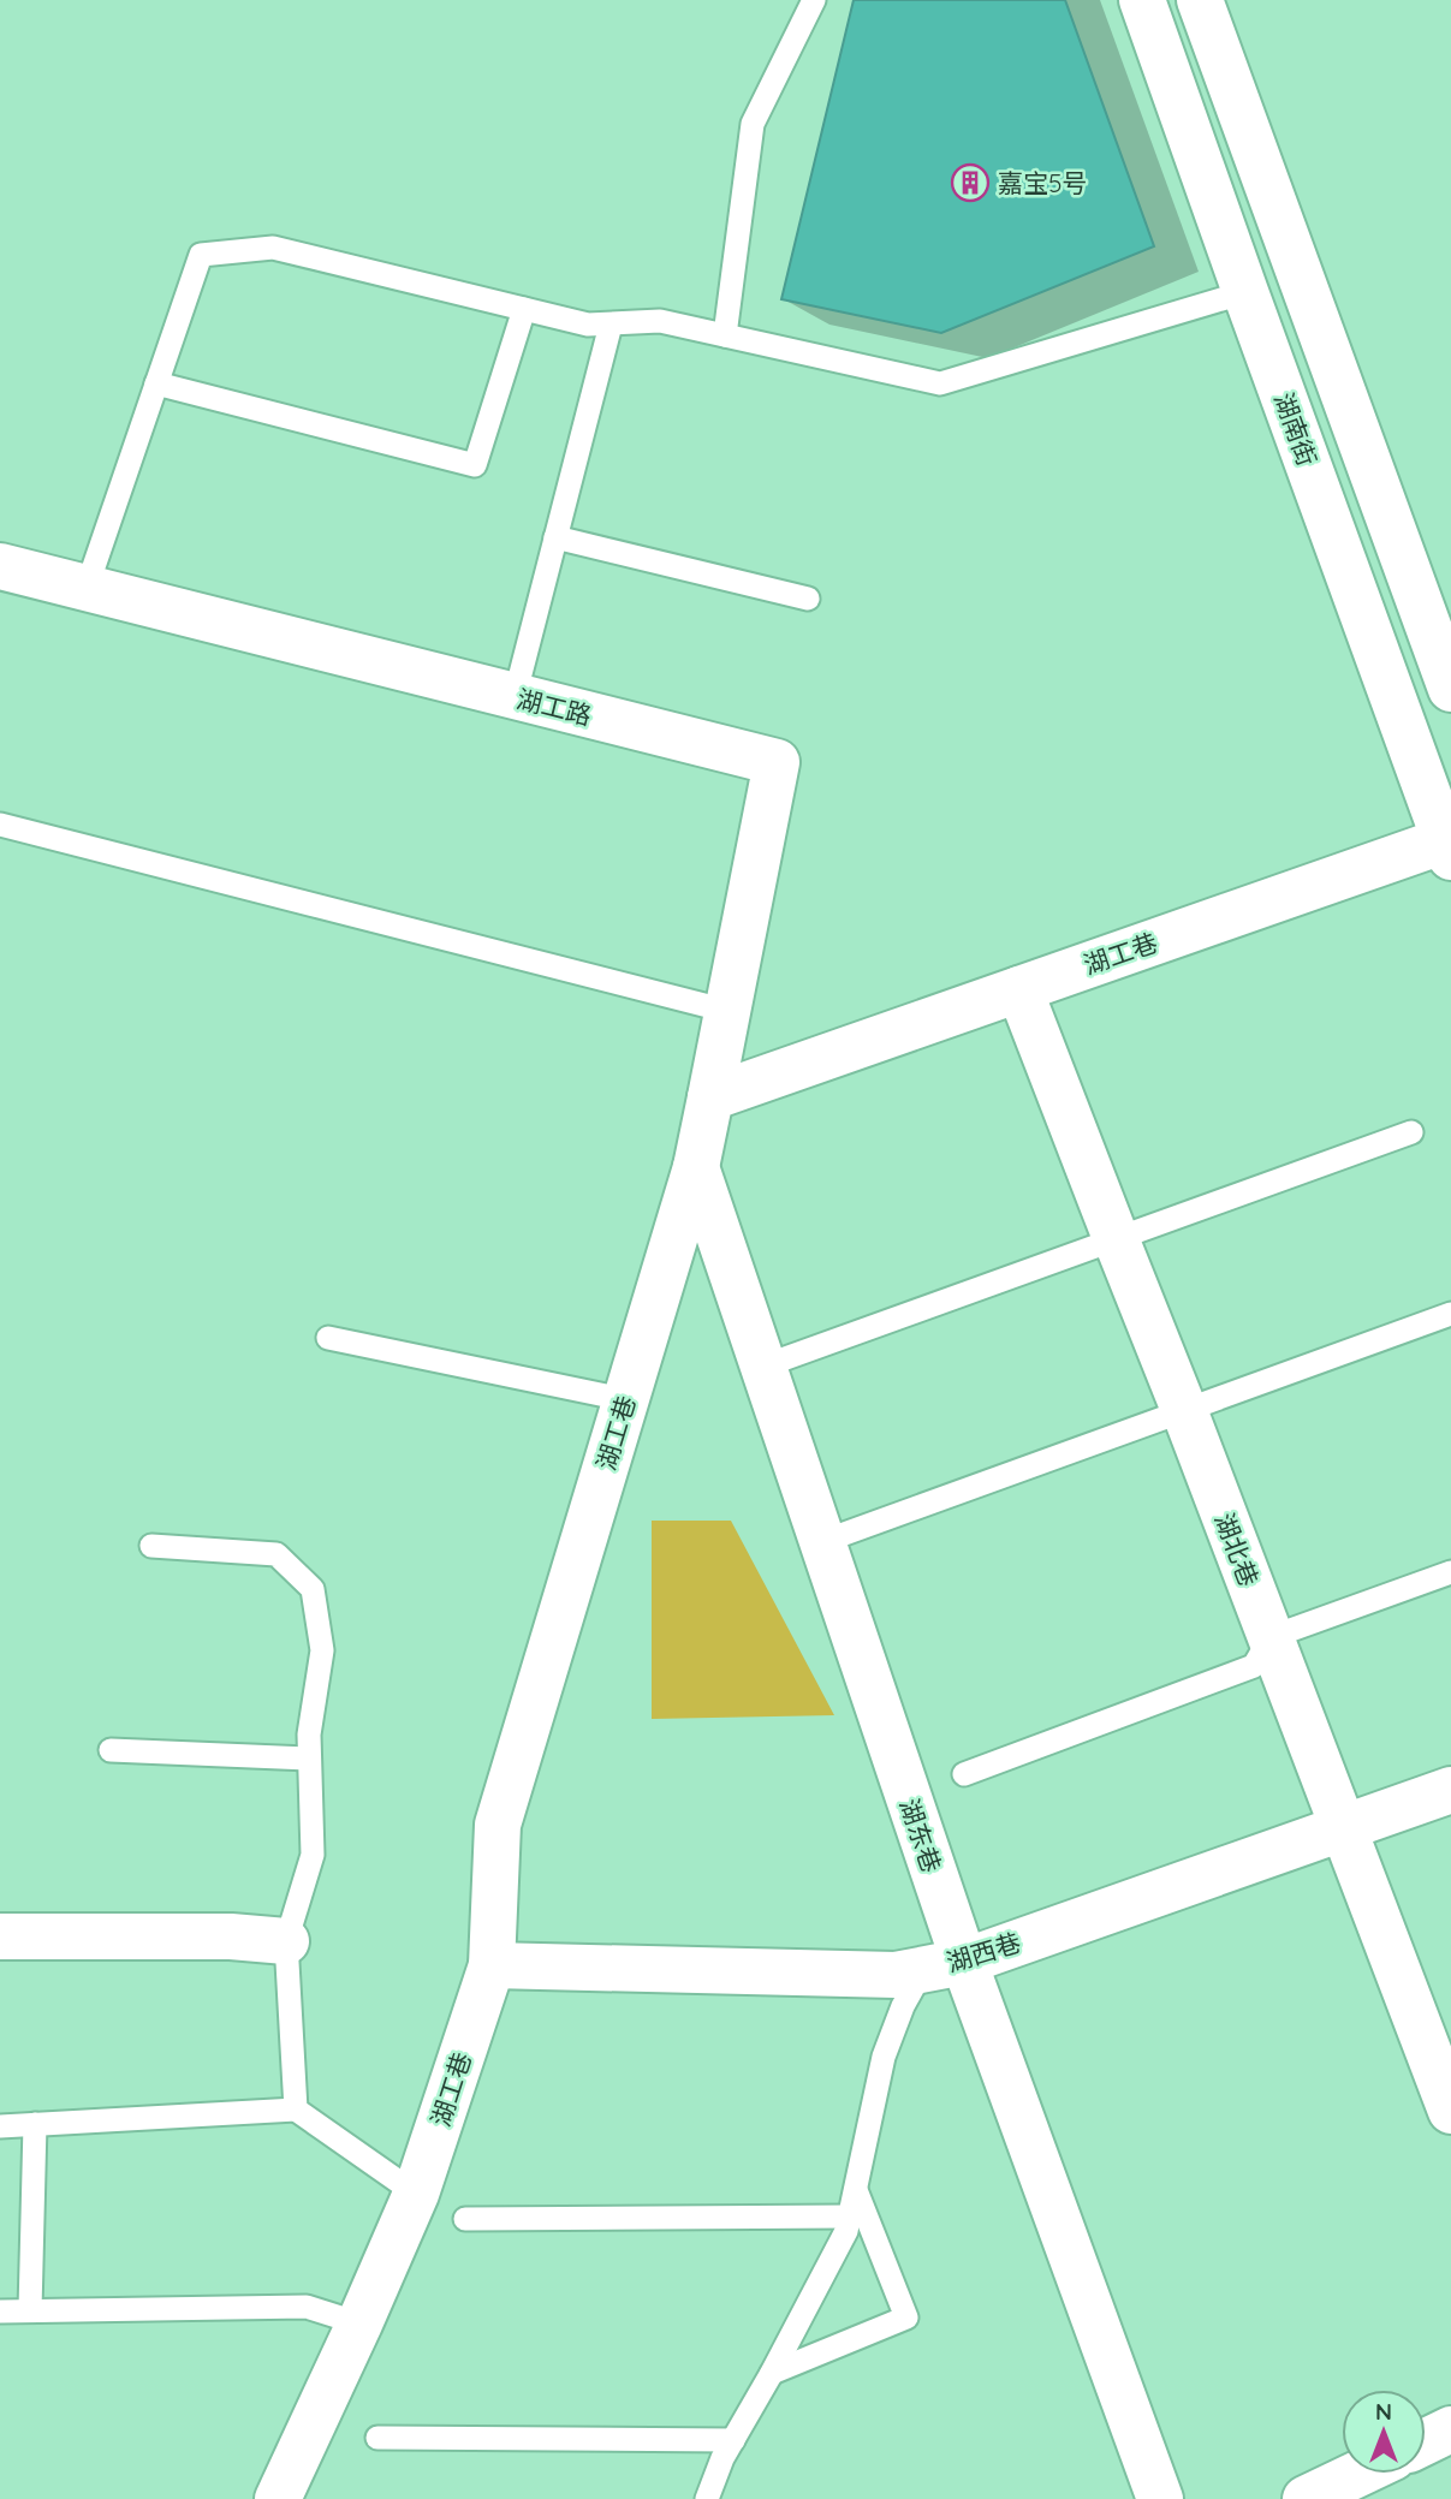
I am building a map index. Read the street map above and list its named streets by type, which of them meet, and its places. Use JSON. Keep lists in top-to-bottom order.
{
  "streets": {
    "street": [
      "湖南街",
      "湖工路",
      "湖工巷",
      "湖北巷",
      "湖东巷",
      "湖西巷"
    ]
  },
  "crossings": [
    ["湖南街", "湖工巷"],
    ["湖工路", "湖工巷"],
    ["湖工巷", "湖北巷"],
    ["湖工巷", "湖东巷"],
    ["湖工巷", "湖西巷"],
    ["湖北巷", "湖西巷"],
    ["湖东巷", "湖西巷"]
  ],
  "places": {
    "building": ["嘉宝5号"]
  },
  "north": "top"
}
